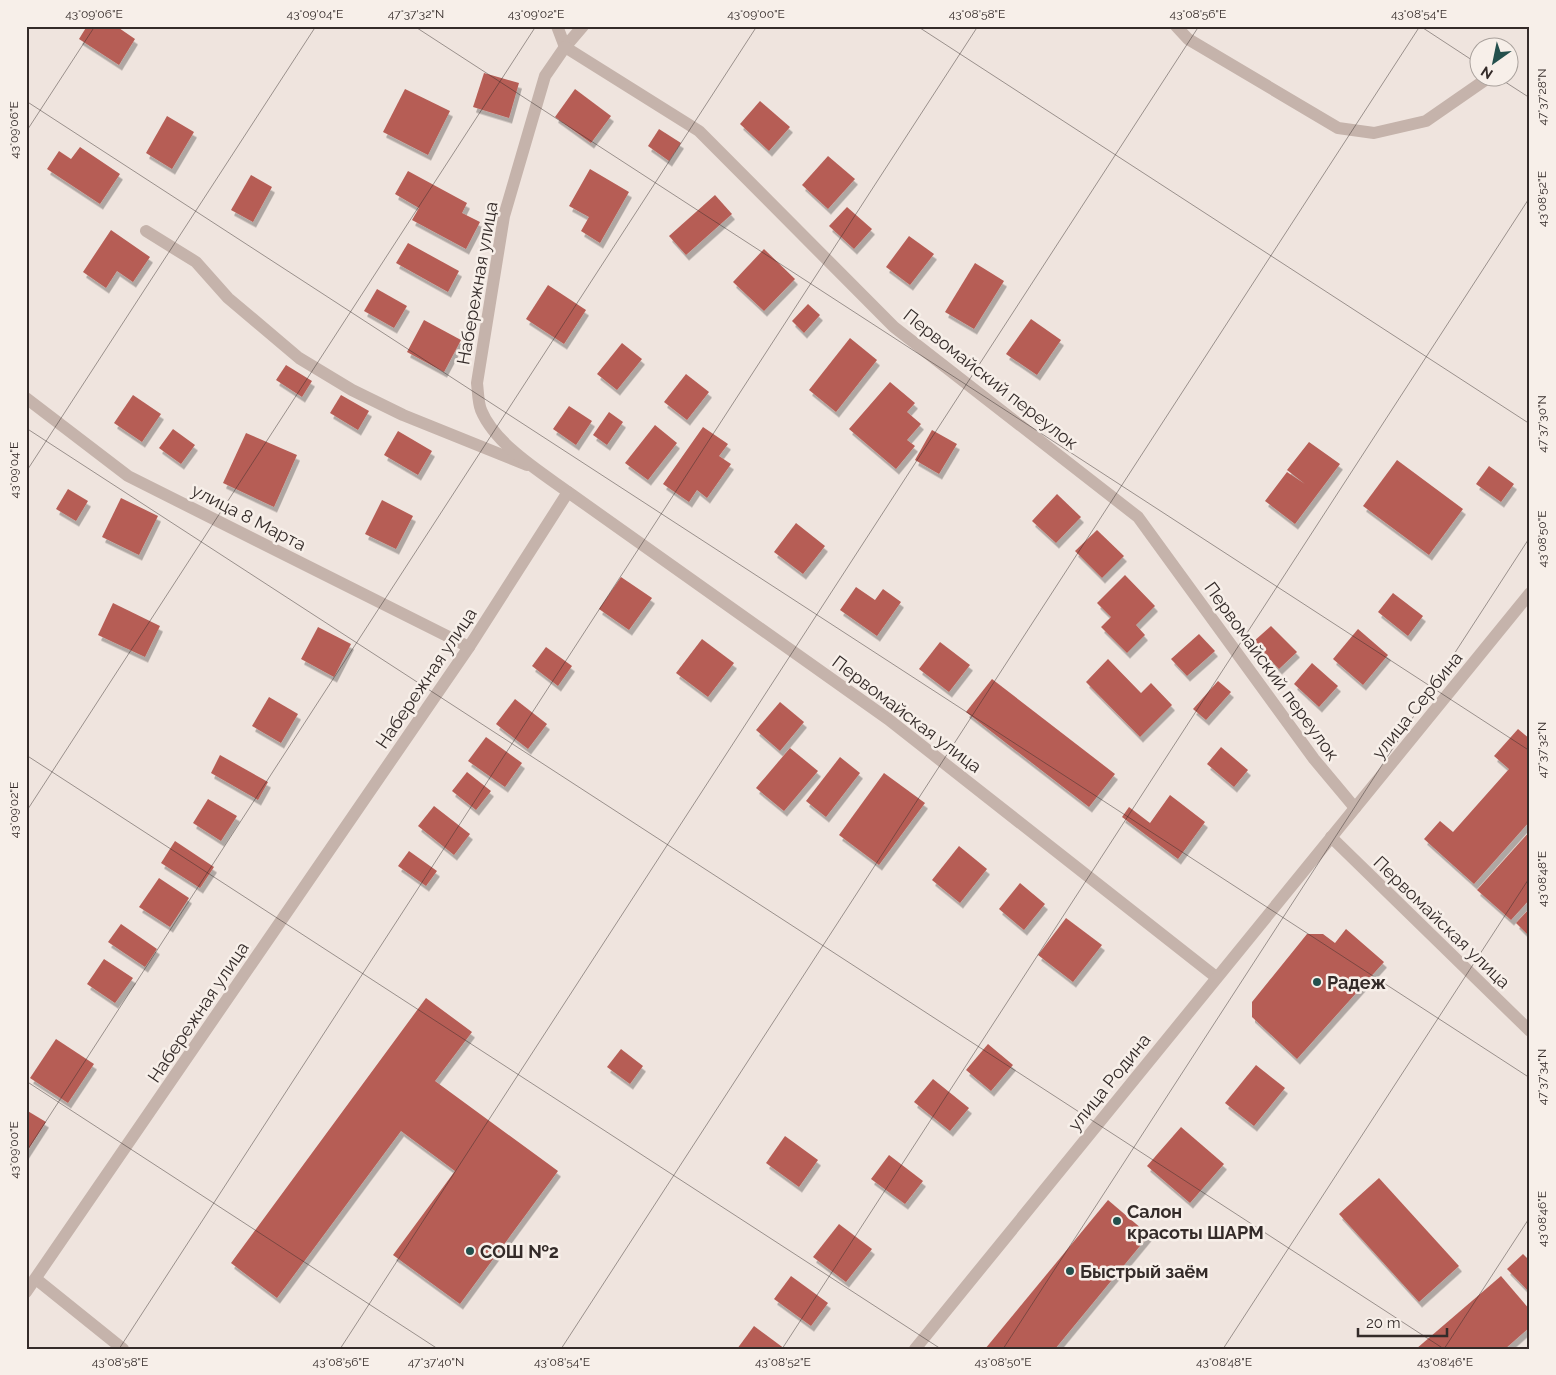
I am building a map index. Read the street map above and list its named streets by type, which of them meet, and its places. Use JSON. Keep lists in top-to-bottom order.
{
  "streets": {
    "street": [
      "Набережная улица",
      "Первомайский переулок",
      "улица 8 Марта",
      "улица Сербина",
      "Первомайская улица",
      "улица Родина"
    ]
  },
  "crossings": [
    ["Набережная улица", "Первомайский переулок"],
    ["Набережная улица", "улица 8 Марта"],
    ["Набережная улица", "Первомайская улица"],
    ["Первомайский переулок", "улица Сербина"],
    ["улица Сербина", "Первомайская улица"],
    ["улица Сербина", "улица Родина"],
    ["Первомайская улица", "улица Родина"]
  ],
  "places": [
    "Радеж",
    "Салон красоты ШАРМ",
    "СОШ №2",
    "Быстрый заём"
  ],
  "scale_bar": "20 m",
  "north": "bottom left",
  "coordinates": [
    "43°09'06\"E",
    "43°09'04\"E",
    "47°37'32\"N",
    "43°09'02\"E",
    "43°09'00\"E",
    "43°08'58\"E",
    "43°08'56\"E",
    "43°08'54\"E",
    "47°37'28\"N",
    "43°08'52\"E",
    "47°37'30\"N",
    "43°08'50\"E",
    "43°08'48\"E",
    "47°37'34\"N",
    "43°08'46\"E",
    "47°37'40\"N"
  ]
}
